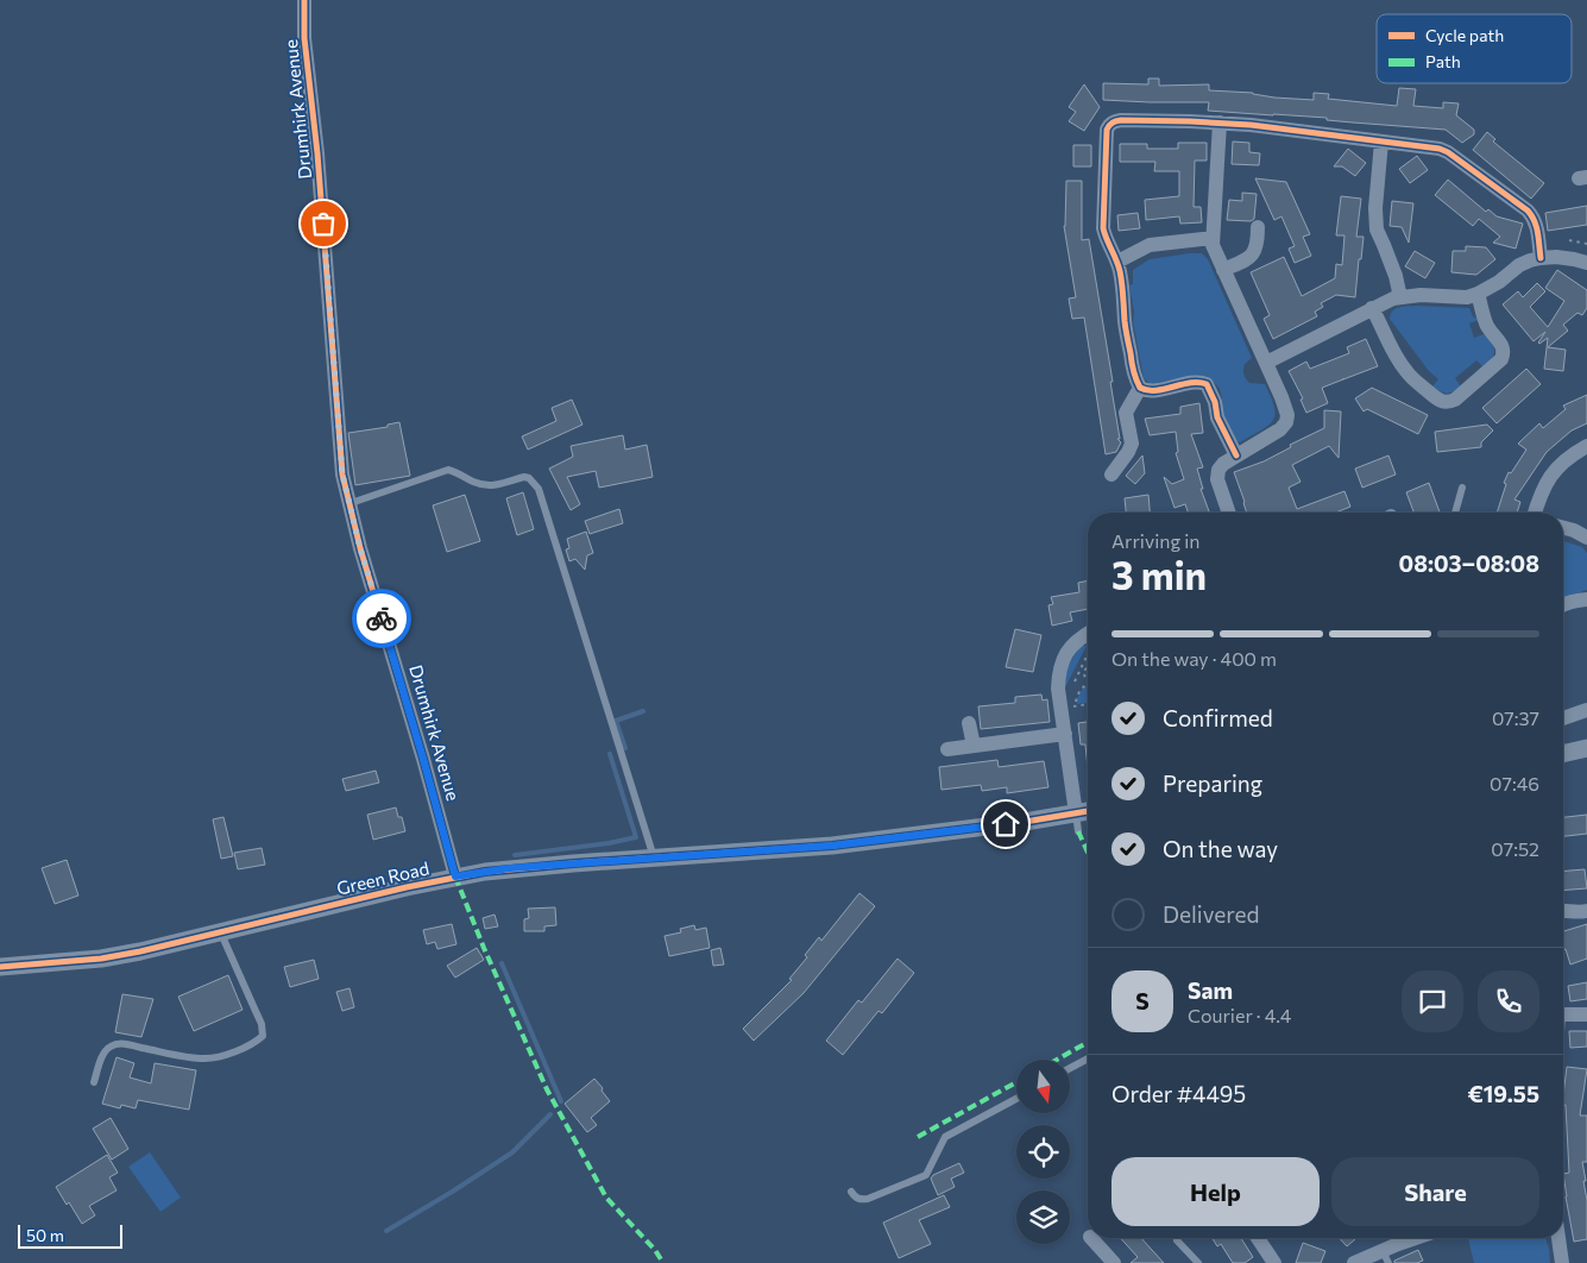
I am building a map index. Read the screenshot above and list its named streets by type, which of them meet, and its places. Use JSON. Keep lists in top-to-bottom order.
{
  "streets": {
    "street": ["Drumhirk Avenue", "Green Road"]
  },
  "crossings": [
    ["Drumhirk Avenue", "Green Road"]
  ],
  "legend": ["Cycle path", "Path"],
  "scale_bar": "50 m",
  "north": "bottom",
  "page": {
    "heading": ["3 min", "Arriving in", "08:03–08:08"],
    "panel": [
      "Sam",
      "Courier · 4.4",
      "Order #4495",
      "€19.55"
    ],
    "bar": "On the way · 400 m",
    "list": [
      ["Confirmed", "07:37"],
      ["Preparing", "07:46"],
      ["On the way", "07:52"],
      "Delivered"
    ],
    "round": "S",
    "buttons": ["Help", "Share"],
    "scale": "50 m"
  }
}
